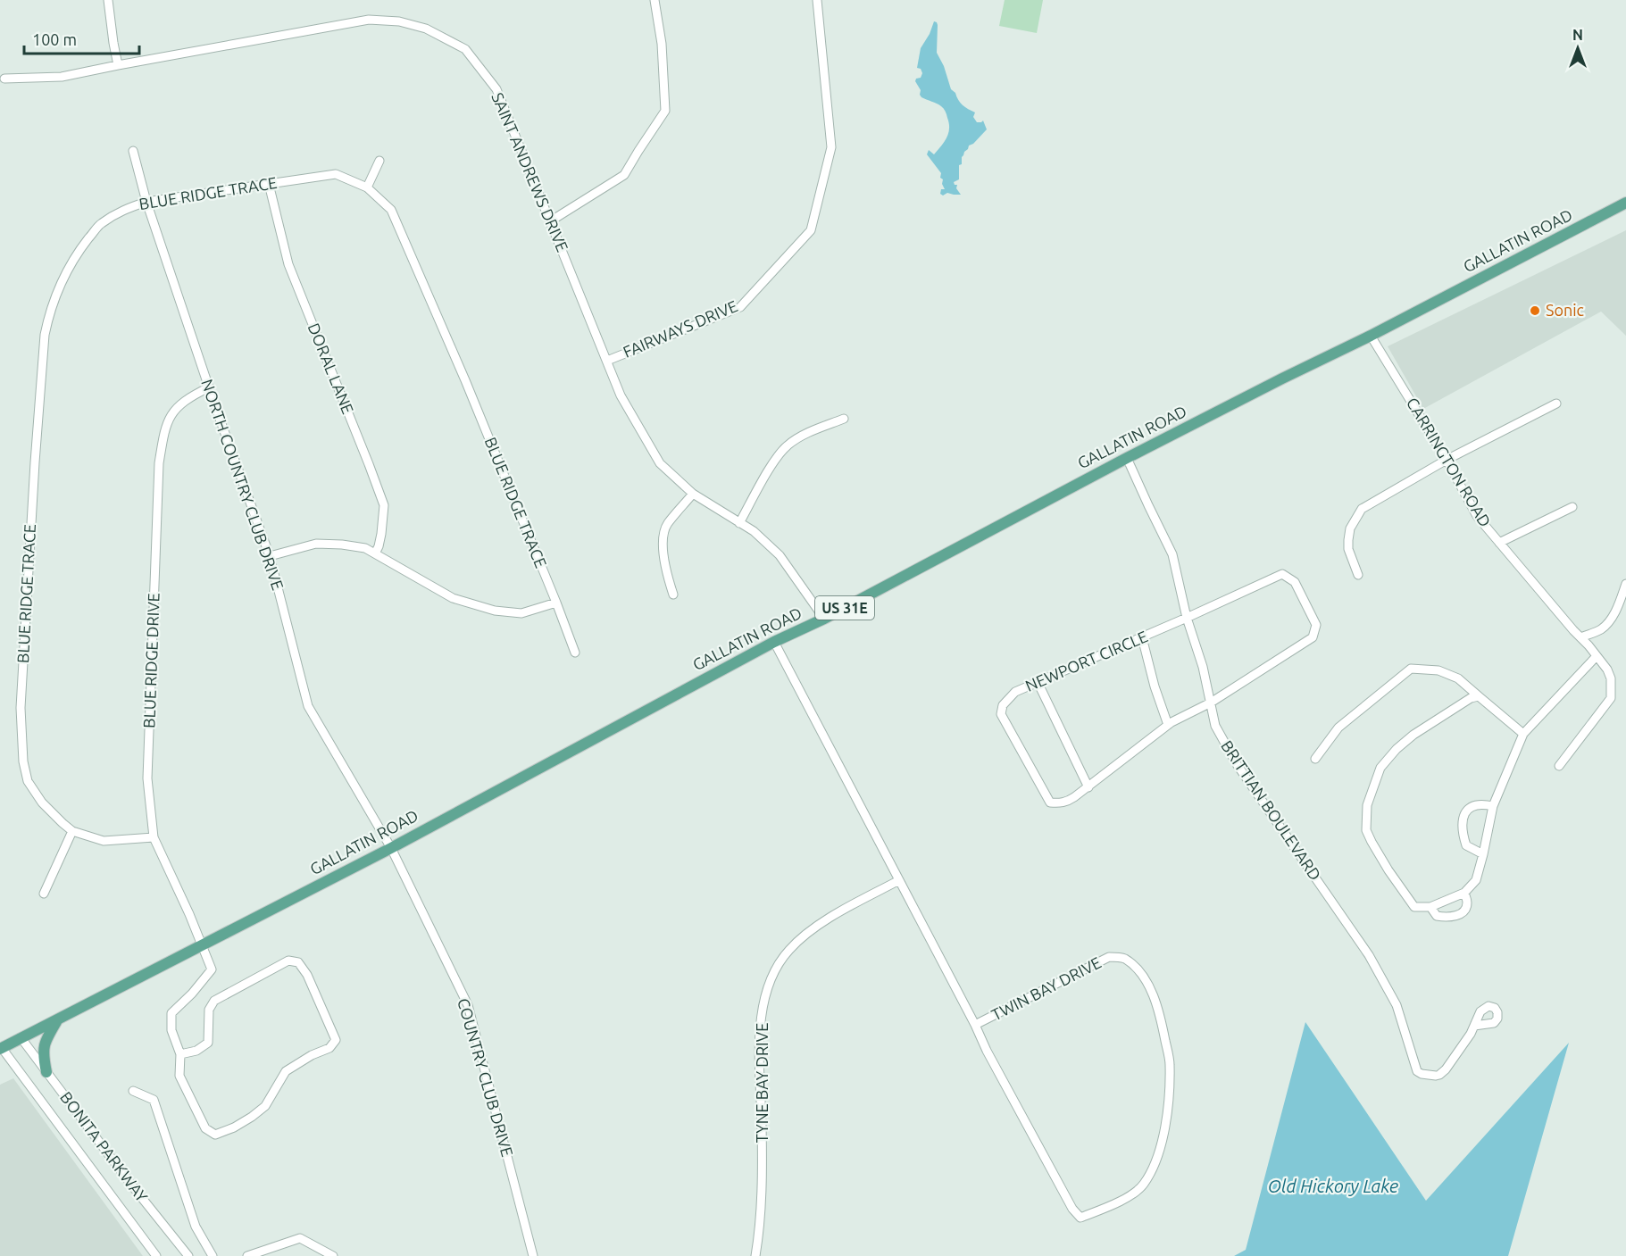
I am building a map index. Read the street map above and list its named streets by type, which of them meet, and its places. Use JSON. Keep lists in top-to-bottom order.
{
  "streets": {
    "main road": ["GALLATIN ROAD", "US 31E"],
    "street": [
      "SAINT ANDREWS DRIVE",
      "BLUE RIDGE TRACE",
      "FAIRWAYS DRIVE",
      "DORAL LANE",
      "CARRINGTON ROAD",
      "NORTH COUNTRY CLUB DRIVE",
      "BLUE RIDGE DRIVE",
      "NEWPORT CIRCLE",
      "BRITTIAN BOULEVARD",
      "TWIN BAY DRIVE",
      "COUNTRY CLUB DRIVE",
      "TYNE BAY DRIVE",
      "BONITA PARKWAY"
    ]
  },
  "crossings": [
    ["SAINT ANDREWS DRIVE", "GALLATIN ROAD"],
    ["SAINT ANDREWS DRIVE", "FAIRWAYS DRIVE"],
    ["BLUE RIDGE TRACE", "DORAL LANE"],
    ["BLUE RIDGE TRACE", "NORTH COUNTRY CLUB DRIVE"],
    ["BLUE RIDGE TRACE", "BLUE RIDGE DRIVE"],
    ["GALLATIN ROAD", "CARRINGTON ROAD"],
    ["GALLATIN ROAD", "NORTH COUNTRY CLUB DRIVE"],
    ["GALLATIN ROAD", "BLUE RIDGE DRIVE"],
    ["GALLATIN ROAD", "BRITTIAN BOULEVARD"],
    ["GALLATIN ROAD", "COUNTRY CLUB DRIVE"],
    ["GALLATIN ROAD", "BONITA PARKWAY"],
    ["NORTH COUNTRY CLUB DRIVE", "BLUE RIDGE DRIVE"],
    ["NORTH COUNTRY CLUB DRIVE", "COUNTRY CLUB DRIVE"],
    ["NEWPORT CIRCLE", "BRITTIAN BOULEVARD"]
  ],
  "water": ["Old Hickory Lake"],
  "places": ["Sonic"],
  "scale_bar": "100 m",
  "north": "top"
}
